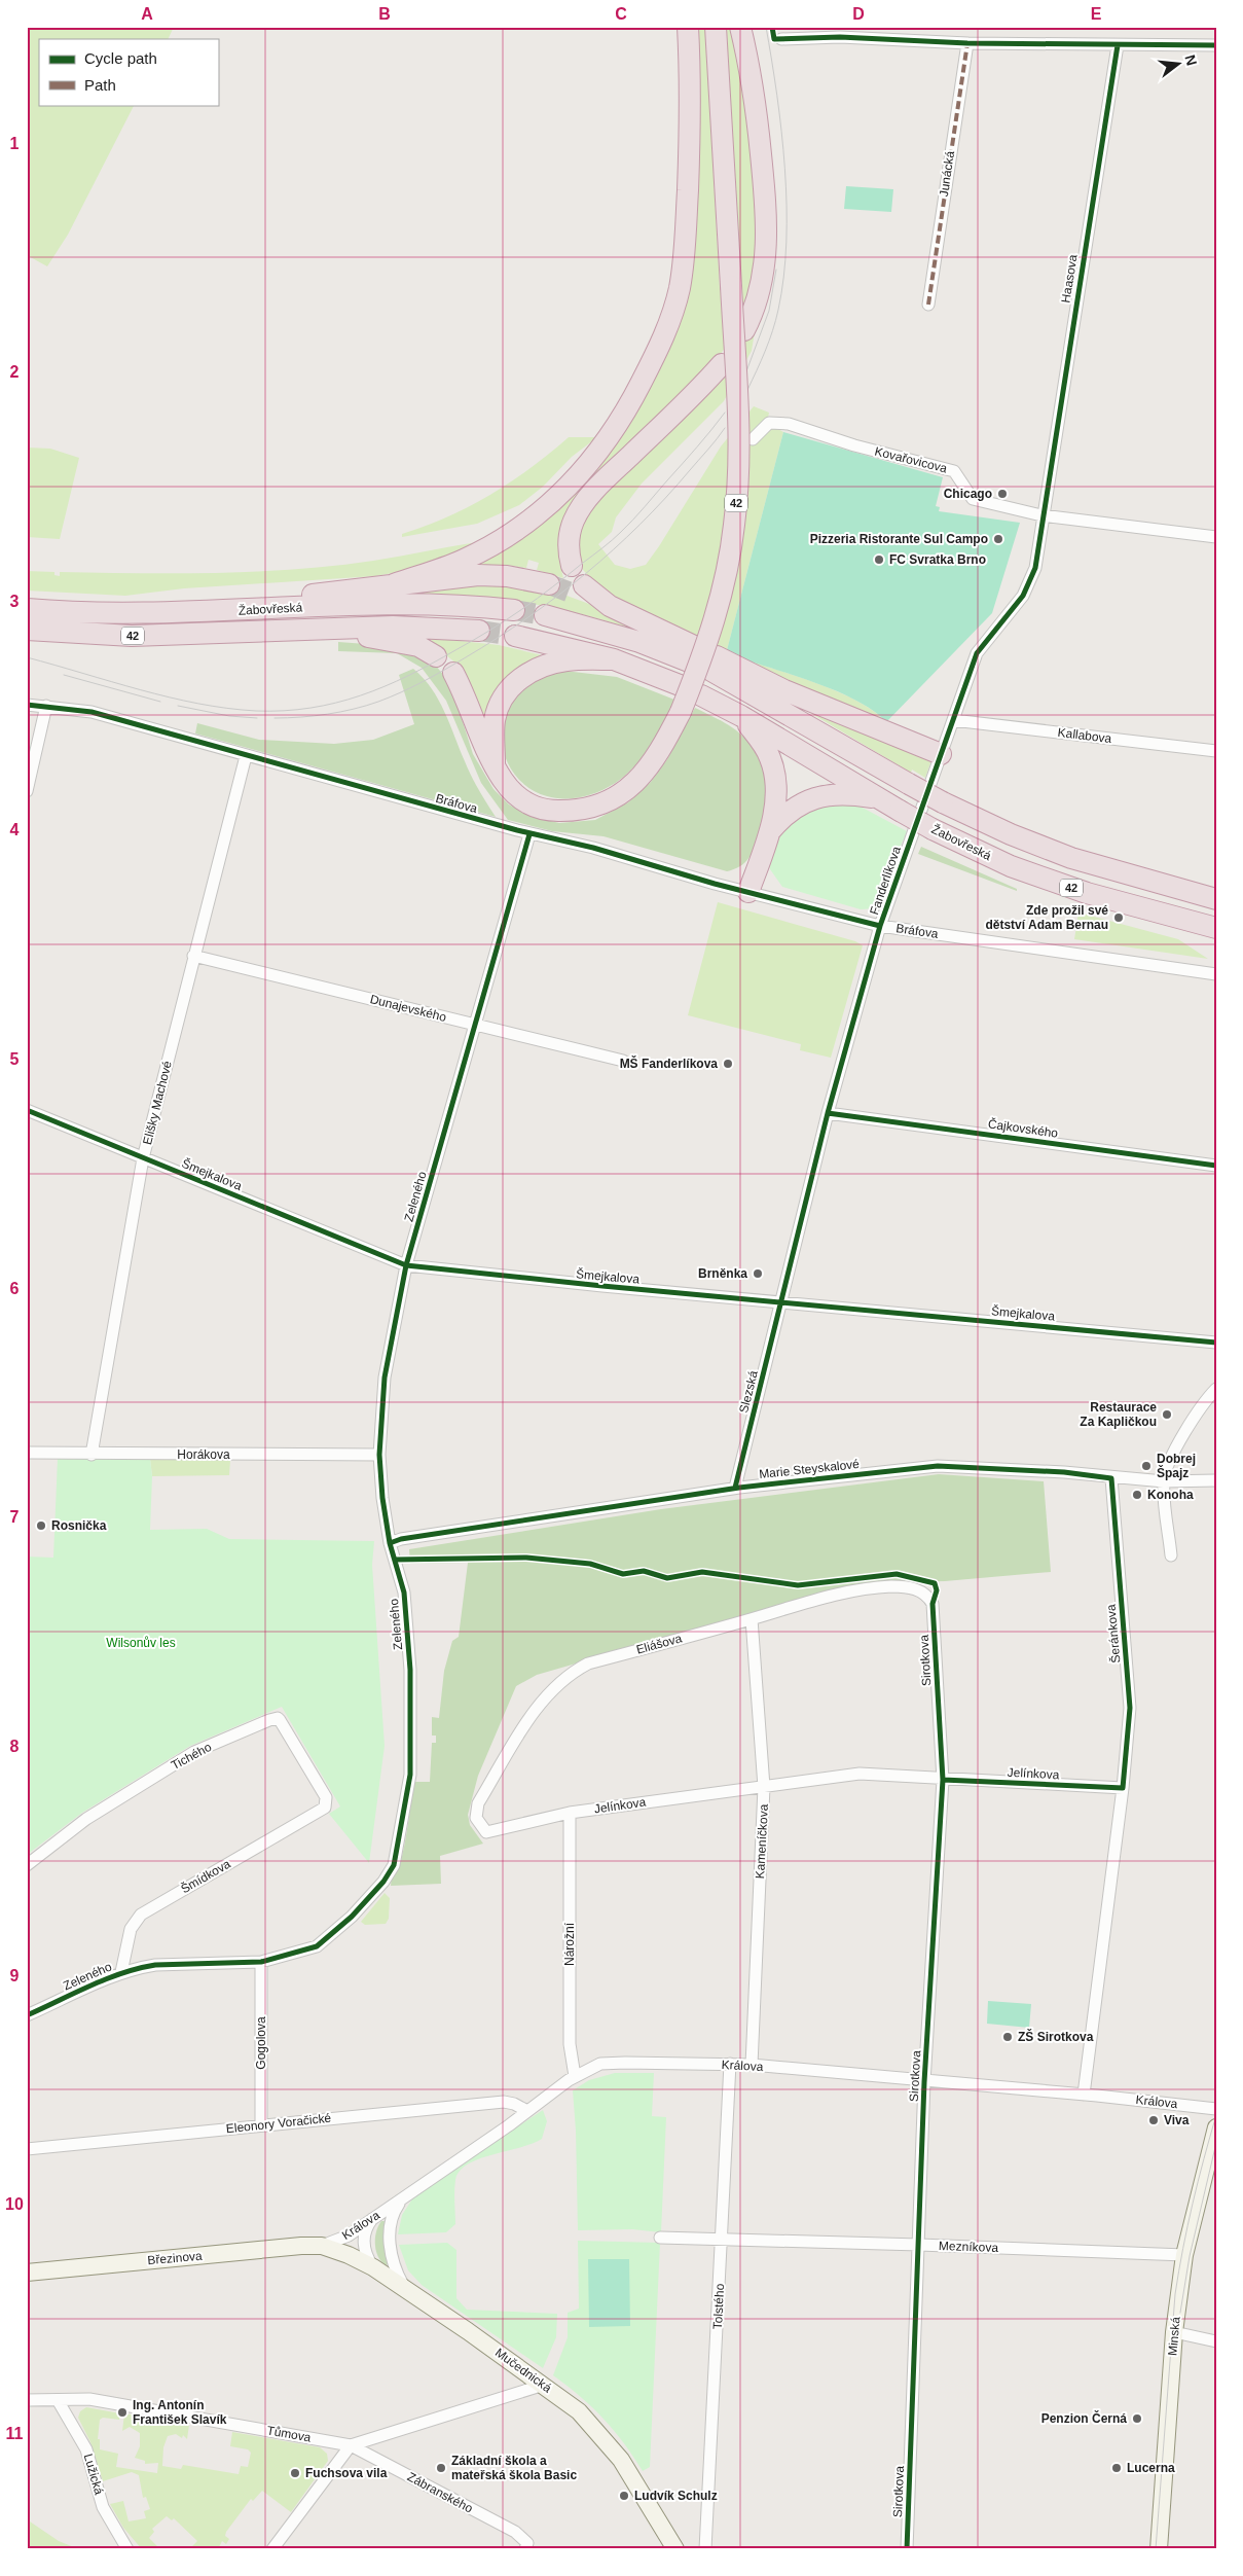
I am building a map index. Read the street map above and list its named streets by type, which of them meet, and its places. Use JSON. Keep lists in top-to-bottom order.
{
  "streets": {
    "highway": ["42", "Žabovřeská"],
    "street": [
      "Junácká",
      "Haasova",
      "Kovařovicova",
      "Kallabova",
      "Bráfova",
      "Fanderlíkova",
      "Dunajevského",
      "Elišky Machové",
      "Čajkovského",
      "Šmejkalova",
      "Zeleného",
      "Slezská",
      "Horákova",
      "Marie Steyskalové",
      "Šeránkova",
      "Eliášova",
      "Sirotkova",
      "Tichého",
      "Jelínkova",
      "Kameníčkova",
      "Šmídkova",
      "Nárožní",
      "Gogolova",
      "Králova",
      "Eleonory Voračické",
      "Mezníkova",
      "Březinova",
      "Tolstého",
      "Minská",
      "Mučednická",
      "Tůmova",
      "Lužická",
      "Zábranského"
    ]
  },
  "crossings": [
    ["Haasova", "Kovařovicova"],
    ["Haasova", "Fanderlíkova"],
    ["Kovařovicova", "Fanderlíkova"],
    ["42", "Žabovřeská"],
    ["Kallabova", "Fanderlíkova"],
    ["Bráfova", "Fanderlíkova"],
    ["Bráfova", "Elišky Machové"],
    ["Bráfova", "Zeleného"],
    ["Fanderlíkova", "Čajkovského"],
    ["Fanderlíkova", "Šmejkalova"],
    ["Fanderlíkova", "Slezská"],
    ["Dunajevského", "Elišky Machové"],
    ["Dunajevského", "Zeleného"],
    ["Elišky Machové", "Šmejkalova"],
    ["Elišky Machové", "Horákova"],
    ["Šmejkalova", "Zeleného"],
    ["Šmejkalova", "Slezská"],
    ["Zeleného", "Horákova"],
    ["Zeleného", "Marie Steyskalové"],
    ["Zeleného", "Šmídkova"],
    ["Zeleného", "Gogolova"],
    ["Slezská", "Marie Steyskalové"],
    ["Marie Steyskalové", "Šeránkova"],
    ["Šeránkova", "Jelínkova"],
    ["Šeránkova", "Králova"],
    ["Eliášova", "Sirotkova"],
    ["Eliášova", "Jelínkova"],
    ["Eliášova", "Kameníčkova"],
    ["Sirotkova", "Jelínkova"],
    ["Sirotkova", "Králova"],
    ["Sirotkova", "Mezníkova"],
    ["Tichého", "Šmídkova"],
    ["Jelínkova", "Kameníčkova"],
    ["Jelínkova", "Nárožní"],
    ["Kameníčkova", "Králova"],
    ["Nárožní", "Králova"],
    ["Gogolova", "Eleonory Voračické"],
    ["Králova", "Eleonory Voračické"],
    ["Králova", "Březinova"],
    ["Králova", "Tolstého"],
    ["Králova", "Mučednická"],
    ["Mezníkova", "Tolstého"],
    ["Mezníkova", "Minská"],
    ["Březinova", "Mučednická"],
    ["Mučednická", "Tůmova"],
    ["Tůmova", "Lužická"],
    ["Tůmova", "Zábranského"]
  ],
  "parks": ["Wilsonův les"],
  "places": [
    "Chicago",
    "Pizzeria Ristorante Sul Campo",
    "FC Svratka Brno",
    "Zde prožil své dětství Adam Bernau",
    "MŠ Fanderlíkova",
    "Brněnka",
    "Restaurace Za Kapličkou",
    "Dobrej Špajz",
    "Konoha",
    "Rosnička",
    "ZŠ Sirotkova",
    "Viva",
    "Ing. Antonín František Slavík",
    "Penzion Černá",
    "Základní škola a mateřská škola Basic",
    "Lucerna",
    "Fuchsova vila",
    "Ludvík Schulz"
  ],
  "legend": ["Cycle path", "Path"],
  "north": "right",
  "grid": {
    "columns": [
      "A",
      "B",
      "C",
      "D",
      "E"
    ],
    "rows": [
      "1",
      "2",
      "3",
      "4",
      "5",
      "6",
      "7",
      "8",
      "9",
      "10",
      "11"
    ]
  }
}
